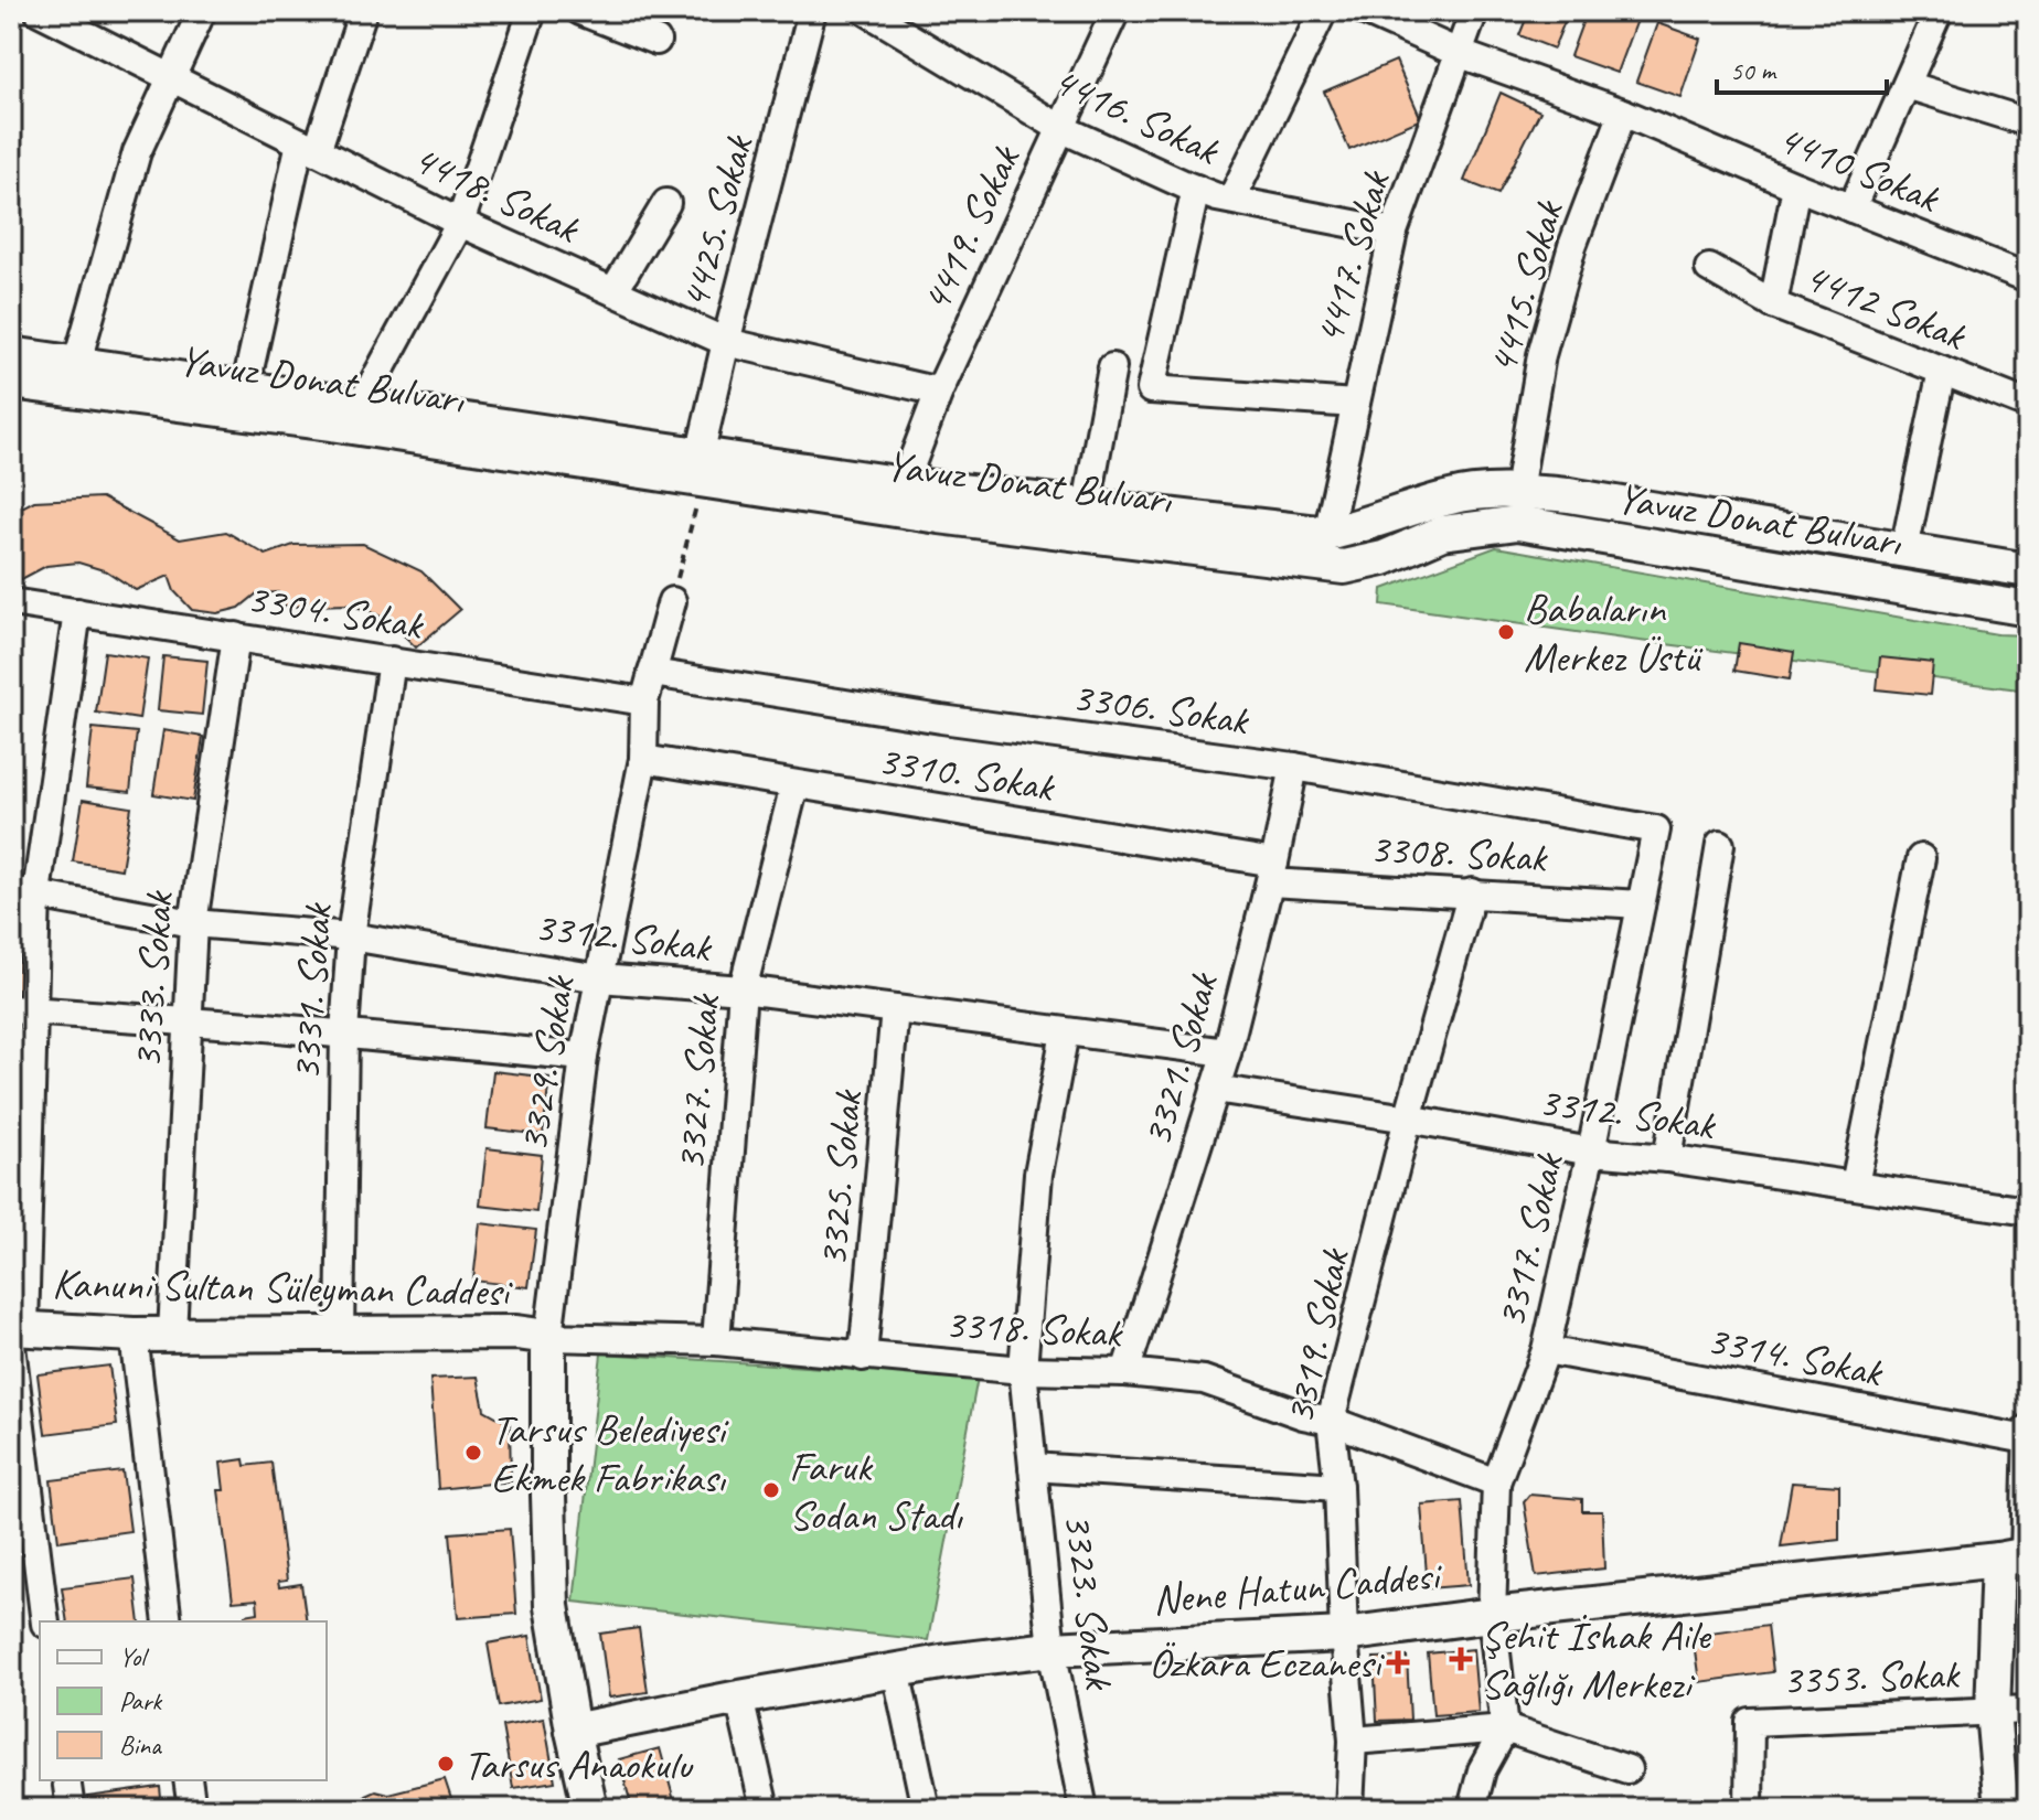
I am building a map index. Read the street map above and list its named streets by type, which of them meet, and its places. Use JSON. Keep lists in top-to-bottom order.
{
  "streets": {
    "street": [
      "4416. Sokak",
      "4410 Sokak",
      "4418. Sokak",
      "4425. Sokak",
      "4419. Sokak",
      "4417. Sokak",
      "4415. Sokak",
      "4412 Sokak",
      "Yavuz Donat Bulvarı",
      "3304. Sokak",
      "3306. Sokak",
      "3310. Sokak",
      "3308. Sokak",
      "3312. Sokak",
      "3333. Sokak",
      "3331. Sokak",
      "3321. Sokak",
      "3329. Sokak",
      "3327. Sokak",
      "3325. Sokak",
      "3317. Sokak",
      "Kanuni Sultan Süleyman Caddesi",
      "3318. Sokak",
      "3319. Sokak",
      "3314. Sokak",
      "Nene Hatun Caddesi",
      "3323. Sokak",
      "3353. Sokak"
    ]
  },
  "crossings": [
    ["4416. Sokak", "4419. Sokak"],
    ["4416. Sokak", "4417. Sokak"],
    ["4410 Sokak", "4417. Sokak"],
    ["4410 Sokak", "4415. Sokak"],
    ["4410 Sokak", "4412 Sokak"],
    ["4418. Sokak", "4425. Sokak"],
    ["4418. Sokak", "4419. Sokak"],
    ["4425. Sokak", "Yavuz Donat Bulvarı"],
    ["4419. Sokak", "Yavuz Donat Bulvarı"],
    ["4417. Sokak", "Yavuz Donat Bulvarı"],
    ["4415. Sokak", "Yavuz Donat Bulvarı"],
    ["3304. Sokak", "3333. Sokak"],
    ["3304. Sokak", "3331. Sokak"],
    ["3304. Sokak", "3329. Sokak"],
    ["3306. Sokak", "3321. Sokak"],
    ["3306. Sokak", "3329. Sokak"],
    ["3306. Sokak", "3317. Sokak"],
    ["3310. Sokak", "3308. Sokak"],
    ["3310. Sokak", "3321. Sokak"],
    ["3310. Sokak", "3329. Sokak"],
    ["3310. Sokak", "3327. Sokak"],
    ["3308. Sokak", "3321. Sokak"],
    ["3308. Sokak", "3317. Sokak"],
    ["3308. Sokak", "3319. Sokak"],
    ["3312. Sokak", "3333. Sokak"],
    ["3312. Sokak", "3331. Sokak"],
    ["3312. Sokak", "3321. Sokak"],
    ["3312. Sokak", "3329. Sokak"],
    ["3312. Sokak", "3327. Sokak"],
    ["3312. Sokak", "3325. Sokak"],
    ["3312. Sokak", "3317. Sokak"],
    ["3312. Sokak", "3319. Sokak"],
    ["3312. Sokak", "3323. Sokak"],
    ["3333. Sokak", "Kanuni Sultan Süleyman Caddesi"],
    ["3331. Sokak", "Kanuni Sultan Süleyman Caddesi"],
    ["3321. Sokak", "3318. Sokak"],
    ["3329. Sokak", "Kanuni Sultan Süleyman Caddesi"],
    ["3329. Sokak", "3318. Sokak"],
    ["3327. Sokak", "3318. Sokak"],
    ["3325. Sokak", "3318. Sokak"],
    ["3317. Sokak", "3318. Sokak"],
    ["3317. Sokak", "3314. Sokak"],
    ["3317. Sokak", "Nene Hatun Caddesi"],
    ["Kanuni Sultan Süleyman Caddesi", "3318. Sokak"],
    ["Kanuni Sultan Süleyman Caddesi", "Nene Hatun Caddesi"],
    ["3318. Sokak", "3319. Sokak"],
    ["3318. Sokak", "3323. Sokak"],
    ["3319. Sokak", "Nene Hatun Caddesi"],
    ["Nene Hatun Caddesi", "3323. Sokak"]
  ],
  "places": {
    "other": [
      "Babaların Merkez Üstü",
      "Tarsus Belediyesi Ekmek Fabrikası",
      "Faruk Sodan Stadı",
      "Tarsus Anaokulu"
    ],
    "health": ["Şehit İshak Aile Sağlığı Merkezi", "Özkara Eczanesi"]
  },
  "legend": ["Yol", "Park", "Bina"],
  "scale_bar": "50 m"
}
